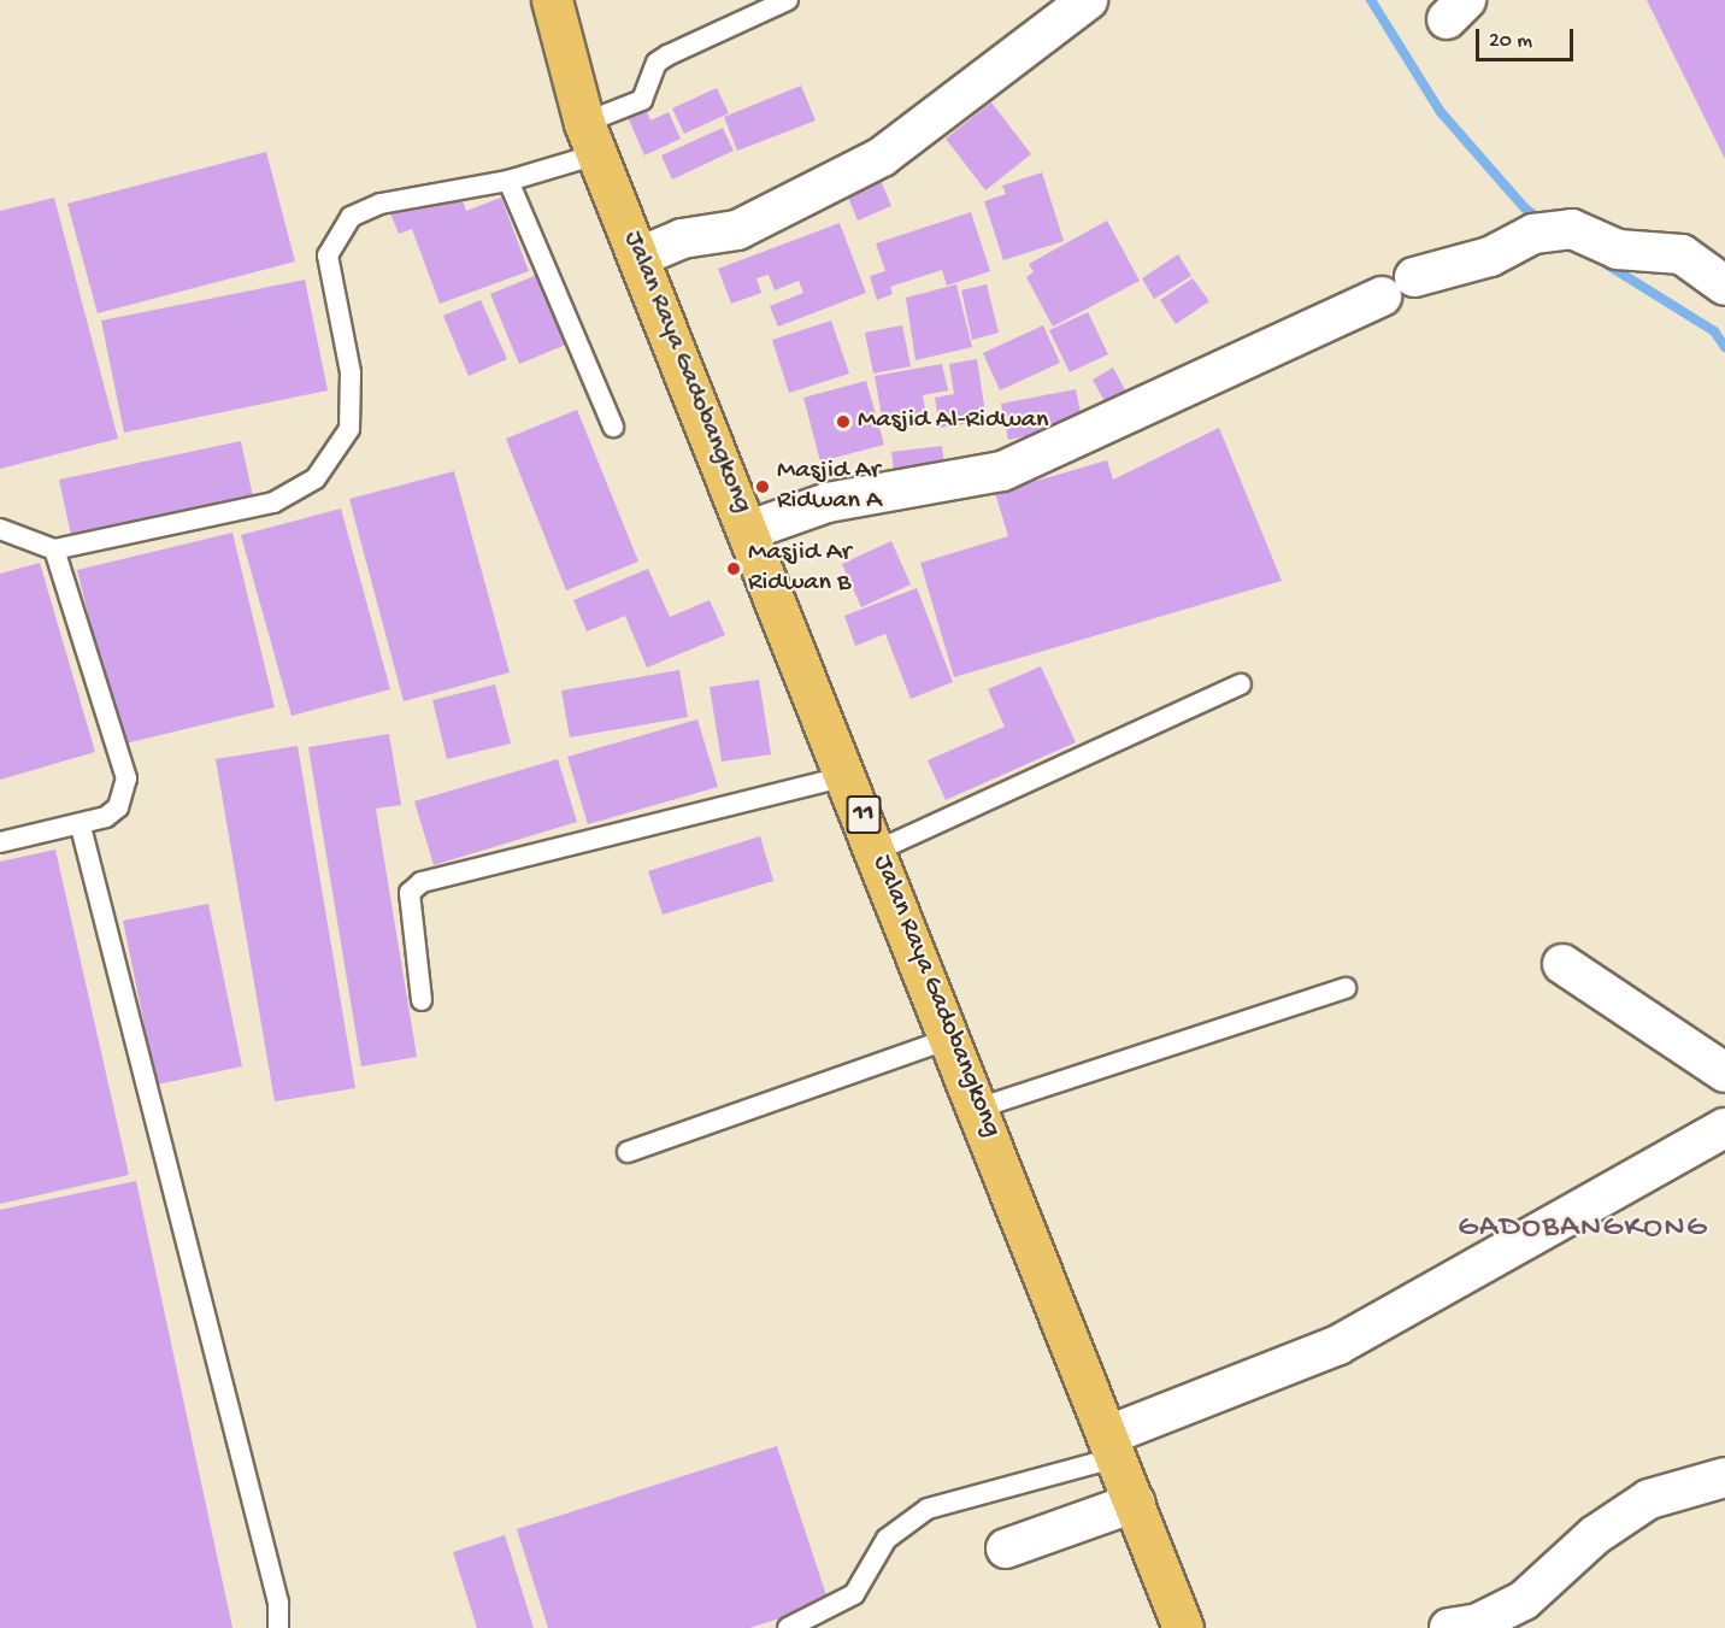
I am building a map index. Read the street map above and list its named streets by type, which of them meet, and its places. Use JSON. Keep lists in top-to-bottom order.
{
  "streets": {
    "highway": ["Jalan Raya Gadobangkong", "11"]
  },
  "districts": ["GADOBANGKONG"],
  "places": ["Masjid Al-Ridwan", "Masjid Ar Ridwan A", "Masjid Ar Ridwan B"],
  "scale_bar": "20 m"
}
